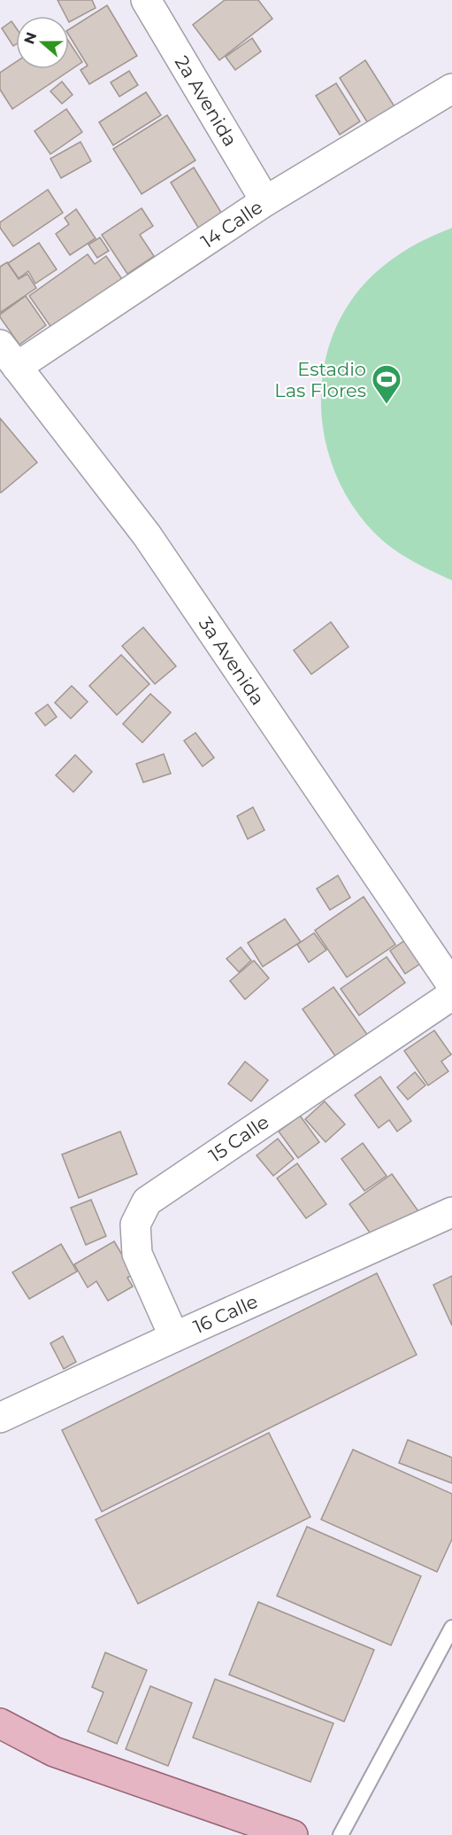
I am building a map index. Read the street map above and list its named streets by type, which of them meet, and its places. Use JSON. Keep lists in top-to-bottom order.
{
  "streets": {
    "street": [
      "2a Avenida",
      "14 Calle",
      "3a Avenida",
      "15 Calle",
      "16 Calle"
    ]
  },
  "crossings": [
    ["2a Avenida", "14 Calle"],
    ["14 Calle", "3a Avenida"],
    ["15 Calle", "16 Calle"]
  ],
  "places": {
    "sports": ["Estadio Las Flores"]
  },
  "north": "left"
}
